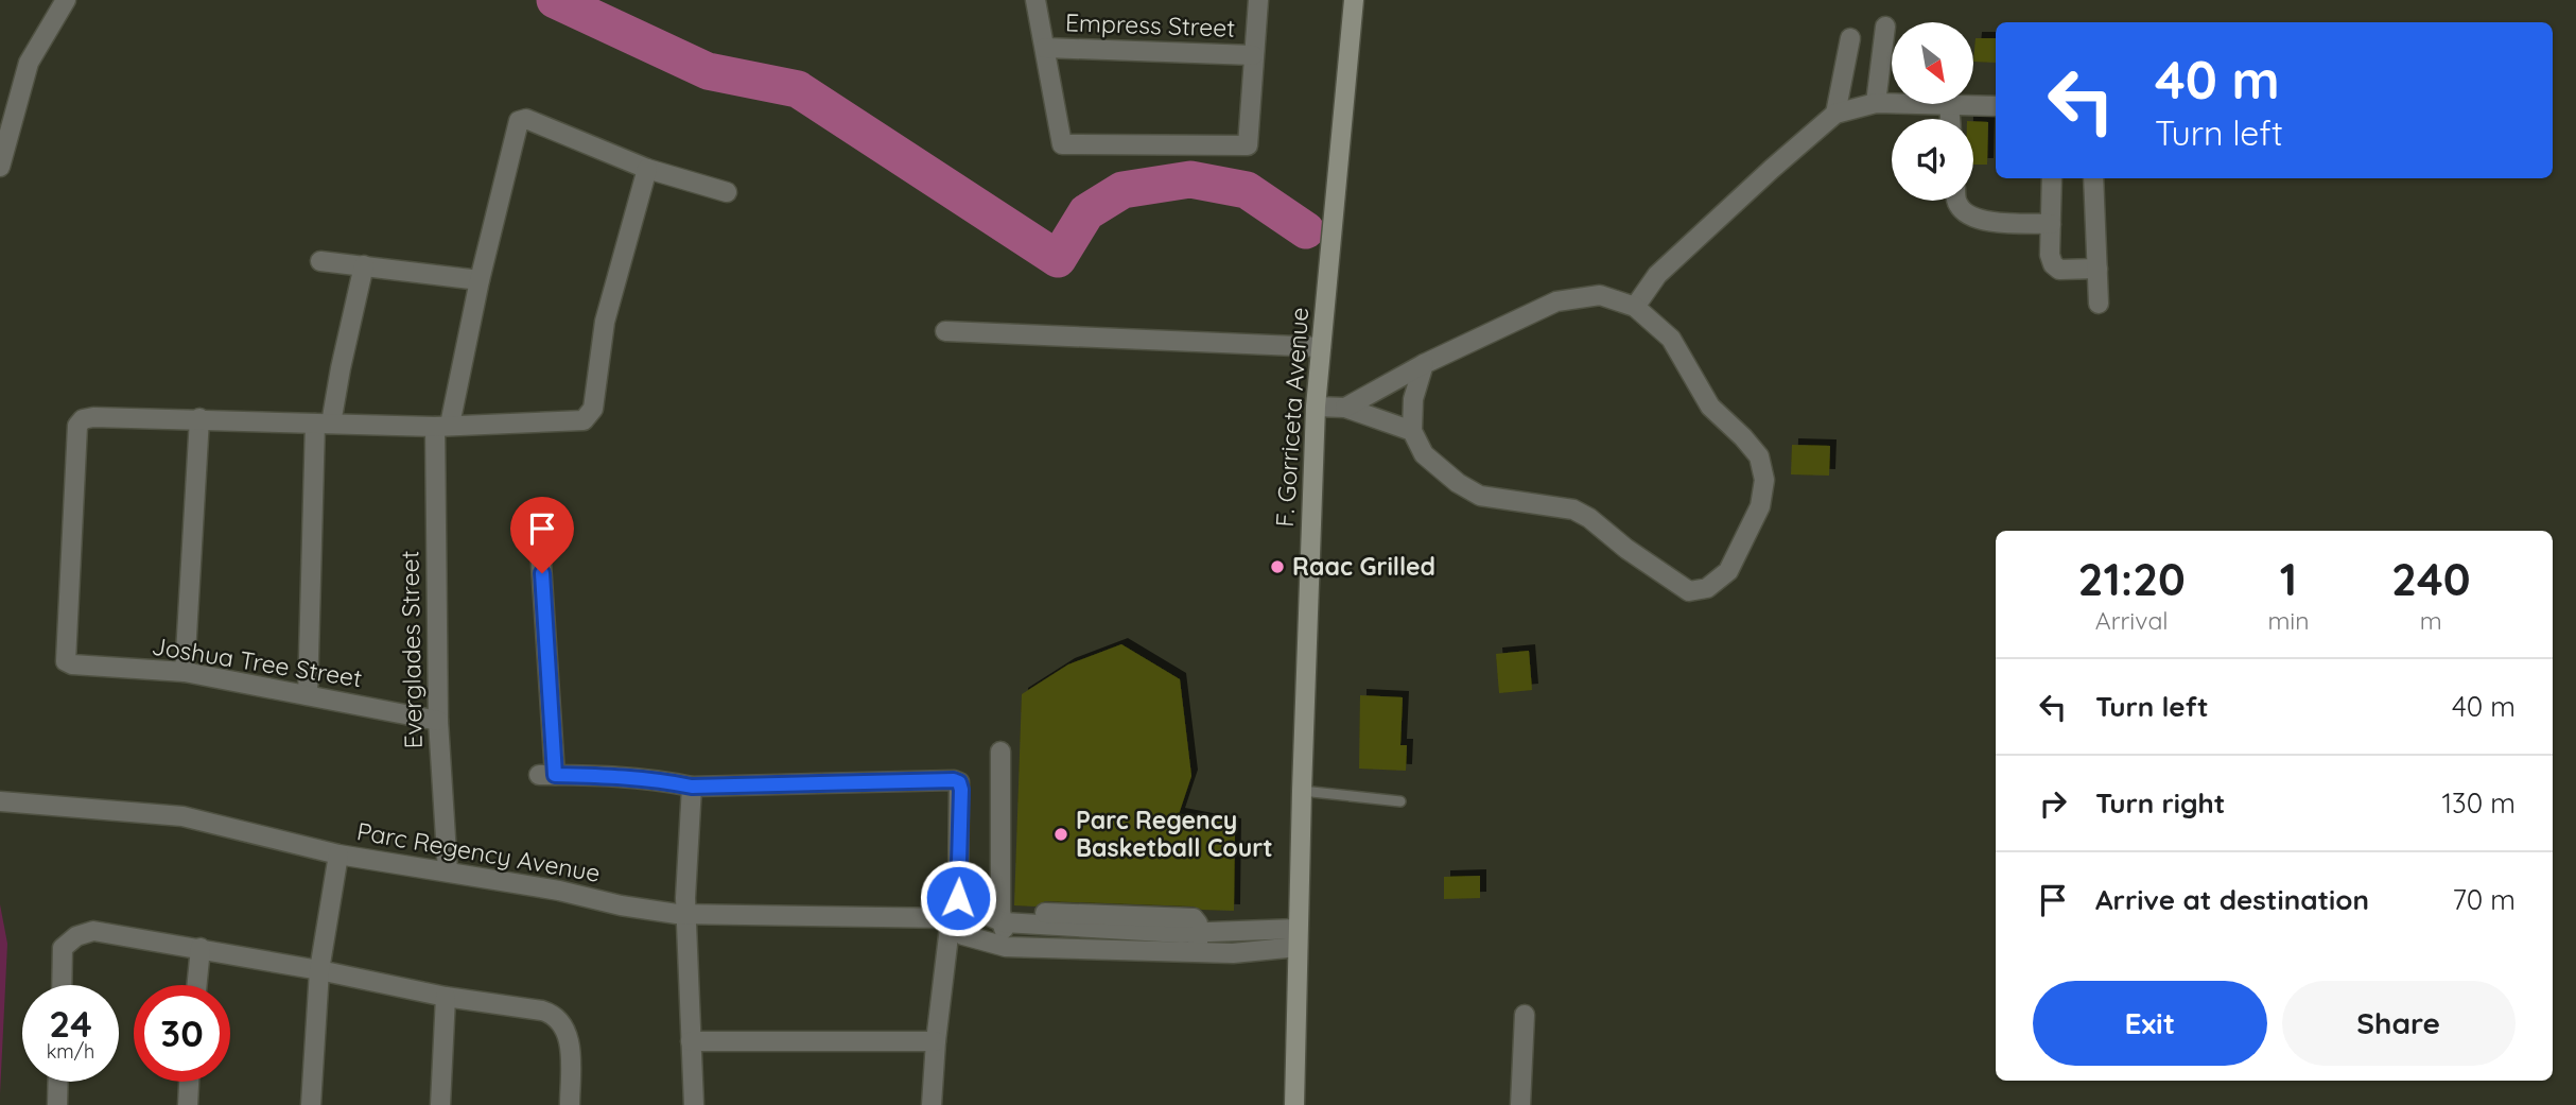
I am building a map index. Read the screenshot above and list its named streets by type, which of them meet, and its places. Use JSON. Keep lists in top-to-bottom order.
{
  "streets": {
    "main road": ["F. Gorriceta Avenue"],
    "street": [
      "Empress Street",
      "Everglades Street",
      "Joshua Tree Street",
      "Parc Regency Avenue"
    ]
  },
  "crossings": [
    ["Everglades Street", "Joshua Tree Street"],
    ["Everglades Street", "Parc Regency Avenue"]
  ],
  "places": ["Raac Grilled", "Parc Regency Basketball Court"],
  "north": "bottom right",
  "page": {
    "turn": ["40 m", "Turn left"],
    "eta": [
      "21:20",
      "Arrival",
      "1",
      "min",
      "240",
      "m"
    ],
    "list": [
      {
        "name": "Turn left",
        "value": "40 m"
      },
      {
        "name": "Turn right",
        "value": "130 m"
      },
      {
        "name": "Arrive at destination",
        "value": "70 m"
      }
    ],
    "buttons": ["Exit", "Share"],
    "speed": "24 km/h",
    "limit": "30"
  }
}
